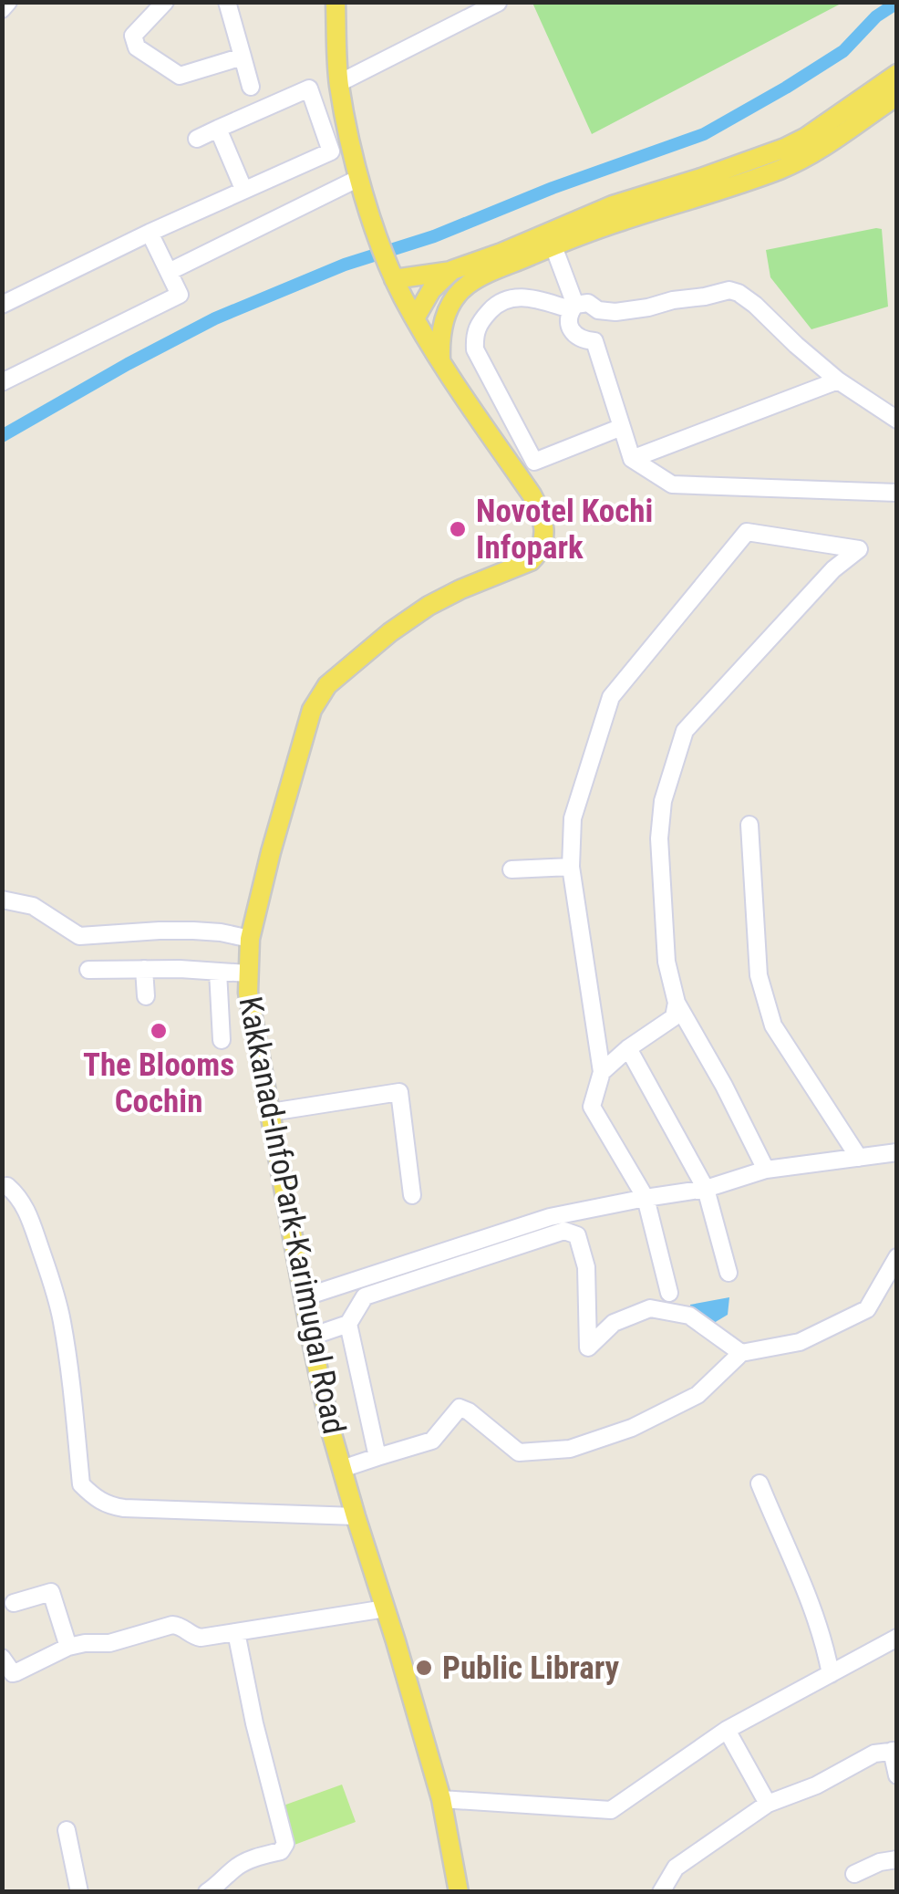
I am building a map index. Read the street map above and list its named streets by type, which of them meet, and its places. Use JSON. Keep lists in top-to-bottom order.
{
  "streets": {
    "main road": ["Kakkanad-InfoPark-Karimugal Road"]
  },
  "places": ["Novotel Kochi Infopark", "The Blooms Cochin", "Public Library"]
}
